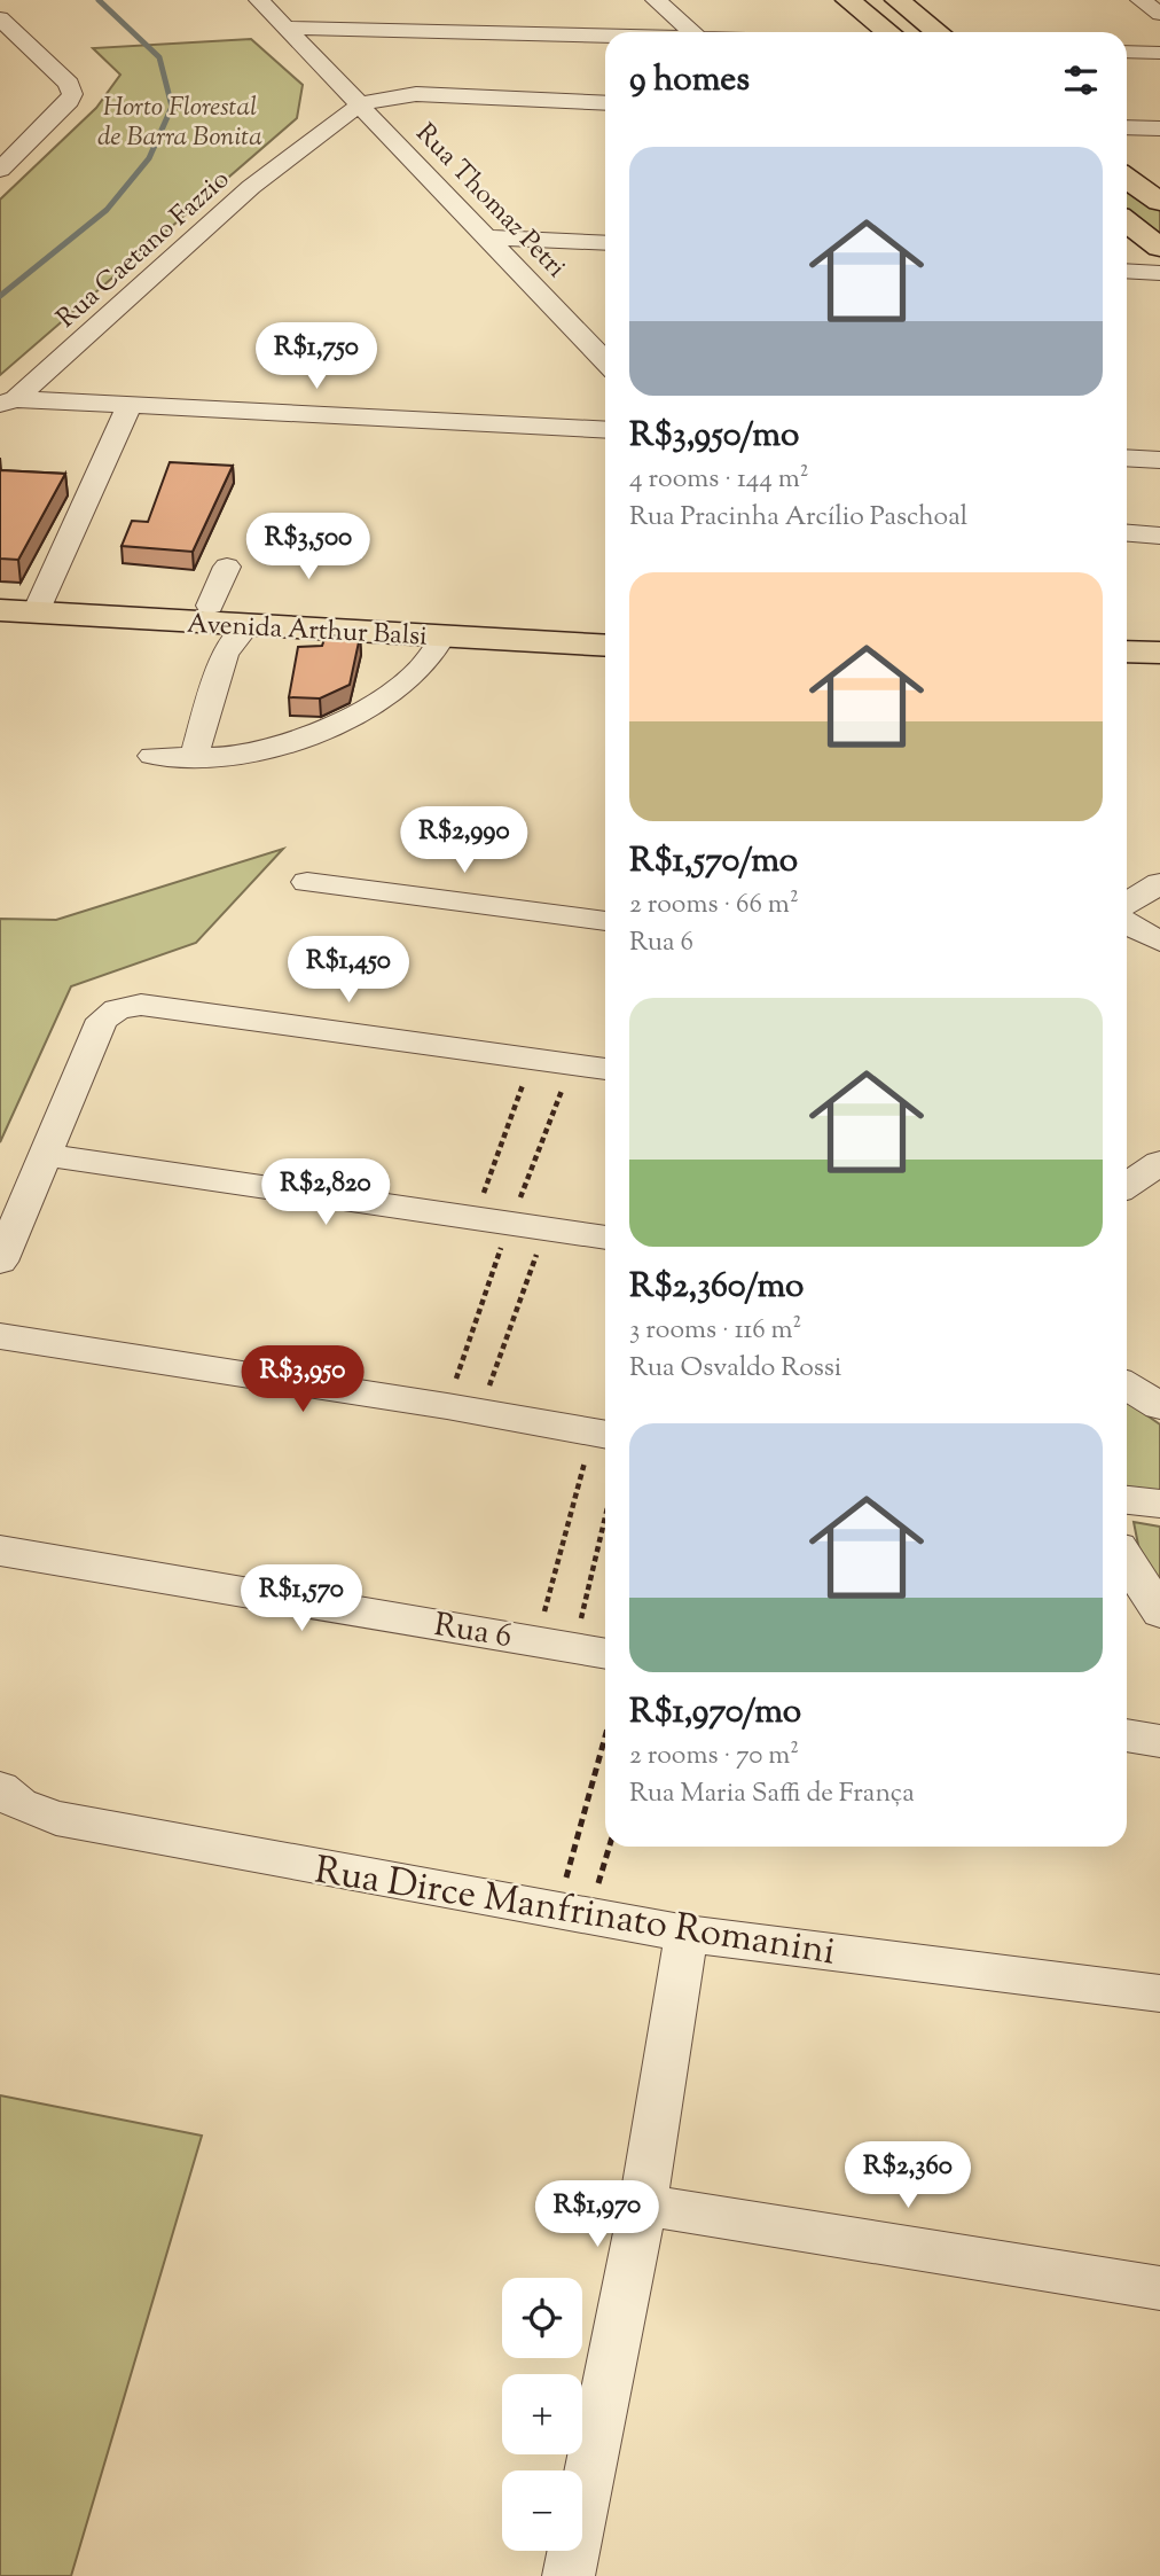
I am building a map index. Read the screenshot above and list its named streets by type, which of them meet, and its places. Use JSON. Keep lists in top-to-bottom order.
{
  "streets": {
    "main road": ["Avenida Arthur Balsi"],
    "street": [
      "Rua Thomaz Petri",
      "Rua Caetano Fazzio",
      "Rua 6",
      "Rua Dirce Manfrinato Romanini"
    ]
  },
  "crossings": [
    ["Rua Thomaz Petri", "Rua Caetano Fazzio"]
  ],
  "parks": ["Horto Florestal de Barra Bonita"],
  "page": {
    "heading": "9 homes",
    "list": [
      {
        "name": "R$3,950/mo",
        "note": "4 rooms · 144 m² · Rua Pracinha Arcílio Paschoal"
      },
      {
        "name": "R$1,570/mo",
        "note": "2 rooms · 66 m² · Rua 6"
      },
      {
        "name": "R$2,360/mo",
        "note": "3 rooms · 116 m² · Rua Osvaldo Rossi"
      },
      {
        "name": "R$1,970/mo",
        "note": "2 rooms · 70 m² · Rua Maria Saffi de França"
      }
    ],
    "price": [
      "R$1,750",
      "R$3,500",
      "R$2,990",
      "R$1,450",
      "R$2,820",
      "R$3,950",
      "R$1,570",
      "R$2,360",
      "R$1,970"
    ],
    "map_buttons": ["+", "−"]
  }
}
